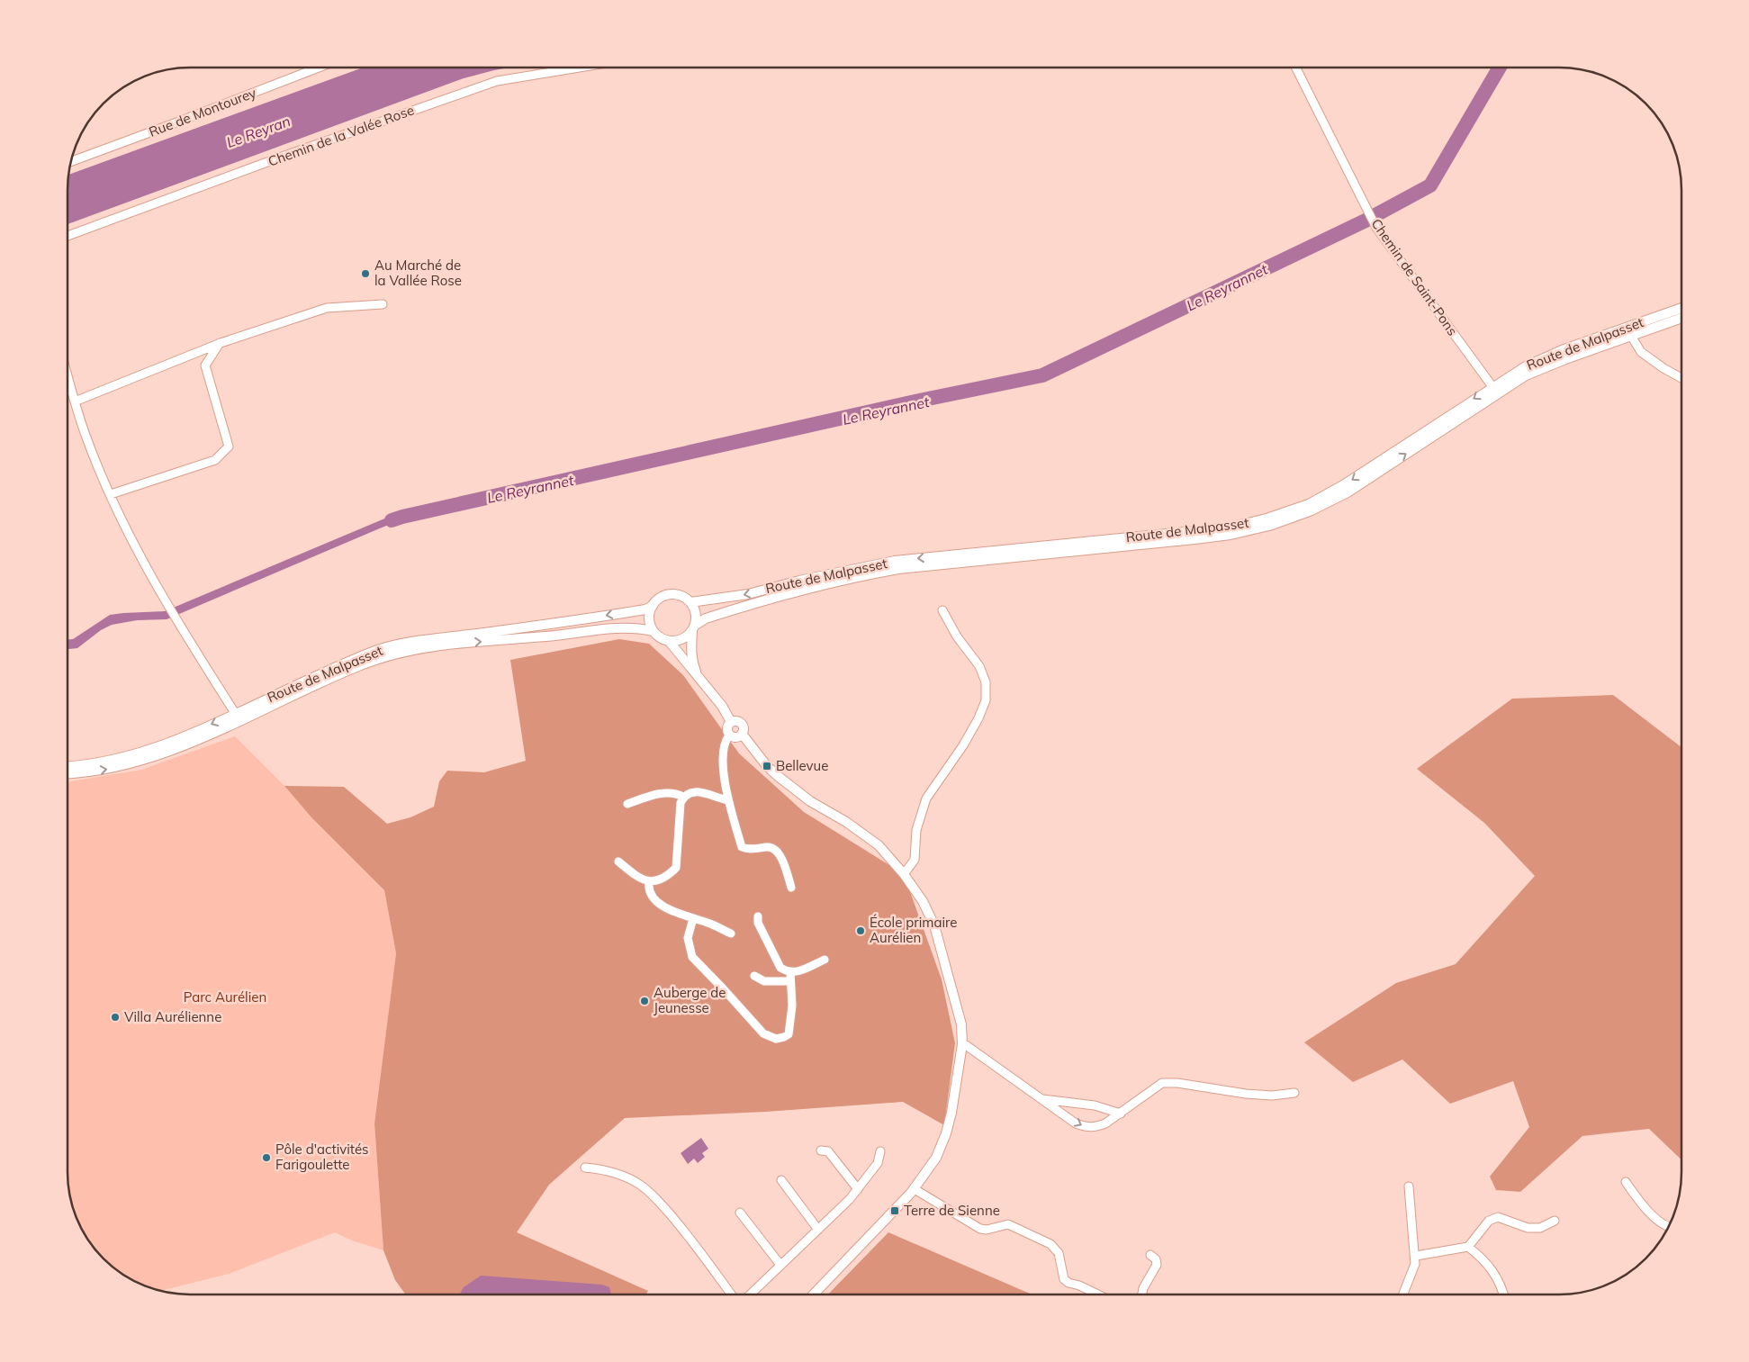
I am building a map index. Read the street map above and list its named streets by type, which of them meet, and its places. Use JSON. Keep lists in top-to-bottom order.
{
  "streets": {
    "main road": ["Route de Malpasset"],
    "street": ["Rue de Montourey", "Chemin de la Valée Rose", "Chemin de Saint-Pons"]
  },
  "crossings": [
    ["Chemin de Saint-Pons", "Route de Malpasset"]
  ],
  "water": ["Le Reyran", "Le Reyrannet"],
  "parks": ["Parc Aurélien"],
  "places": {
    "other": [
      "Au Marché de la Vallée Rose",
      "École primaire Aurélien",
      "Auberge de Jeunesse",
      "Villa Aurélienne",
      "Pôle d'activités Farigoulette"
    ],
    "transit": ["Bellevue", "Terre de Sienne"]
  }
}
